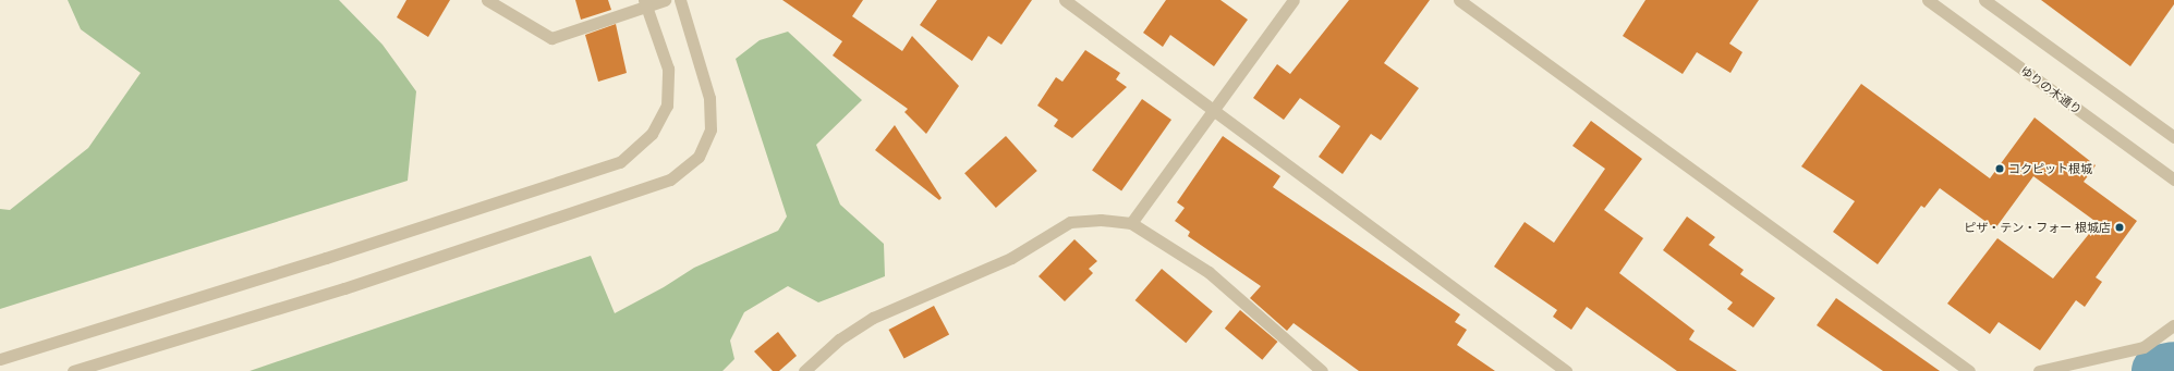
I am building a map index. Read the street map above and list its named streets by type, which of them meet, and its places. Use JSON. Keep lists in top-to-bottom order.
{
  "streets": {
    "street": ["ゆりの木通り"]
  },
  "places": ["コクピット根城", "ピザ・テン・フォー 根城店"]
}
